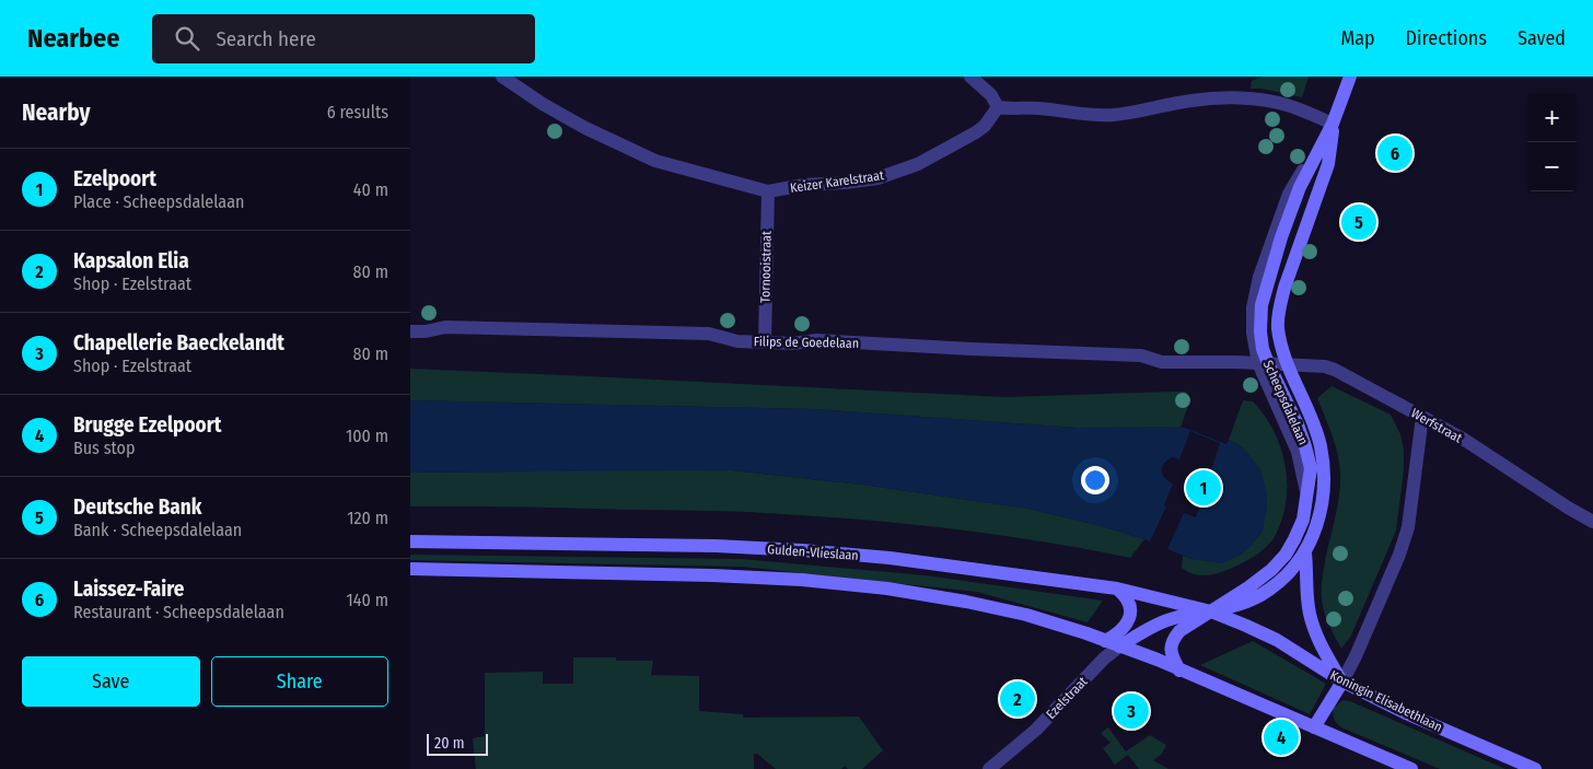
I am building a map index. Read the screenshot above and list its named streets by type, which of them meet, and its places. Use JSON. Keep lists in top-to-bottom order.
{
  "streets": {
    "main road": ["Scheepsdalelaan", "Gulden-Vlieslaan", "Koningin Elisabethlaan"],
    "street": [
      "Keizer Karelstraat",
      "Tornooistraat",
      "Filips de Goedelaan",
      "Werfstraat",
      "Ezelstraat"
    ]
  },
  "crossings": [
    ["Keizer Karelstraat", "Tornooistraat"],
    ["Tornooistraat", "Filips de Goedelaan"],
    ["Filips de Goedelaan", "Scheepsdalelaan"],
    ["Filips de Goedelaan", "Werfstraat"],
    ["Scheepsdalelaan", "Werfstraat"],
    ["Scheepsdalelaan", "Gulden-Vlieslaan"],
    ["Scheepsdalelaan", "Koningin Elisabethlaan"],
    ["Gulden-Vlieslaan", "Ezelstraat"],
    ["Gulden-Vlieslaan", "Koningin Elisabethlaan"]
  ],
  "scale_bar": "20 m",
  "page": {
    "header": "Nearbee",
    "search": "Search here",
    "nav": ["Map", "Directions", "Saved"],
    "heading": ["Nearby", "6 results"],
    "map_buttons": ["+", "−"],
    "pins": [
      "6",
      "5",
      "1",
      "2",
      "3",
      "4"
    ],
    "list": [
      {
        "mark": "1",
        "name": "Ezelpoort",
        "note": "Place · Scheepsdalelaan",
        "value": "40 m"
      },
      {
        "mark": "2",
        "name": "Kapsalon Elia",
        "note": "Shop · Ezelstraat",
        "value": "80 m"
      },
      {
        "mark": "3",
        "name": "Chapellerie Baeckelandt",
        "note": "Shop · Ezelstraat",
        "value": "80 m"
      },
      {
        "mark": "4",
        "name": "Brugge Ezelpoort",
        "note": "Bus stop",
        "value": "100 m"
      },
      {
        "mark": "5",
        "name": "Deutsche Bank",
        "note": "Bank · Scheepsdalelaan",
        "value": "120 m"
      },
      {
        "mark": "6",
        "name": "Laissez-Faire",
        "note": "Restaurant · Scheepsdalelaan",
        "value": "140 m"
      }
    ],
    "buttons": ["Save", "Share"],
    "scale": "20 m"
  }
}
